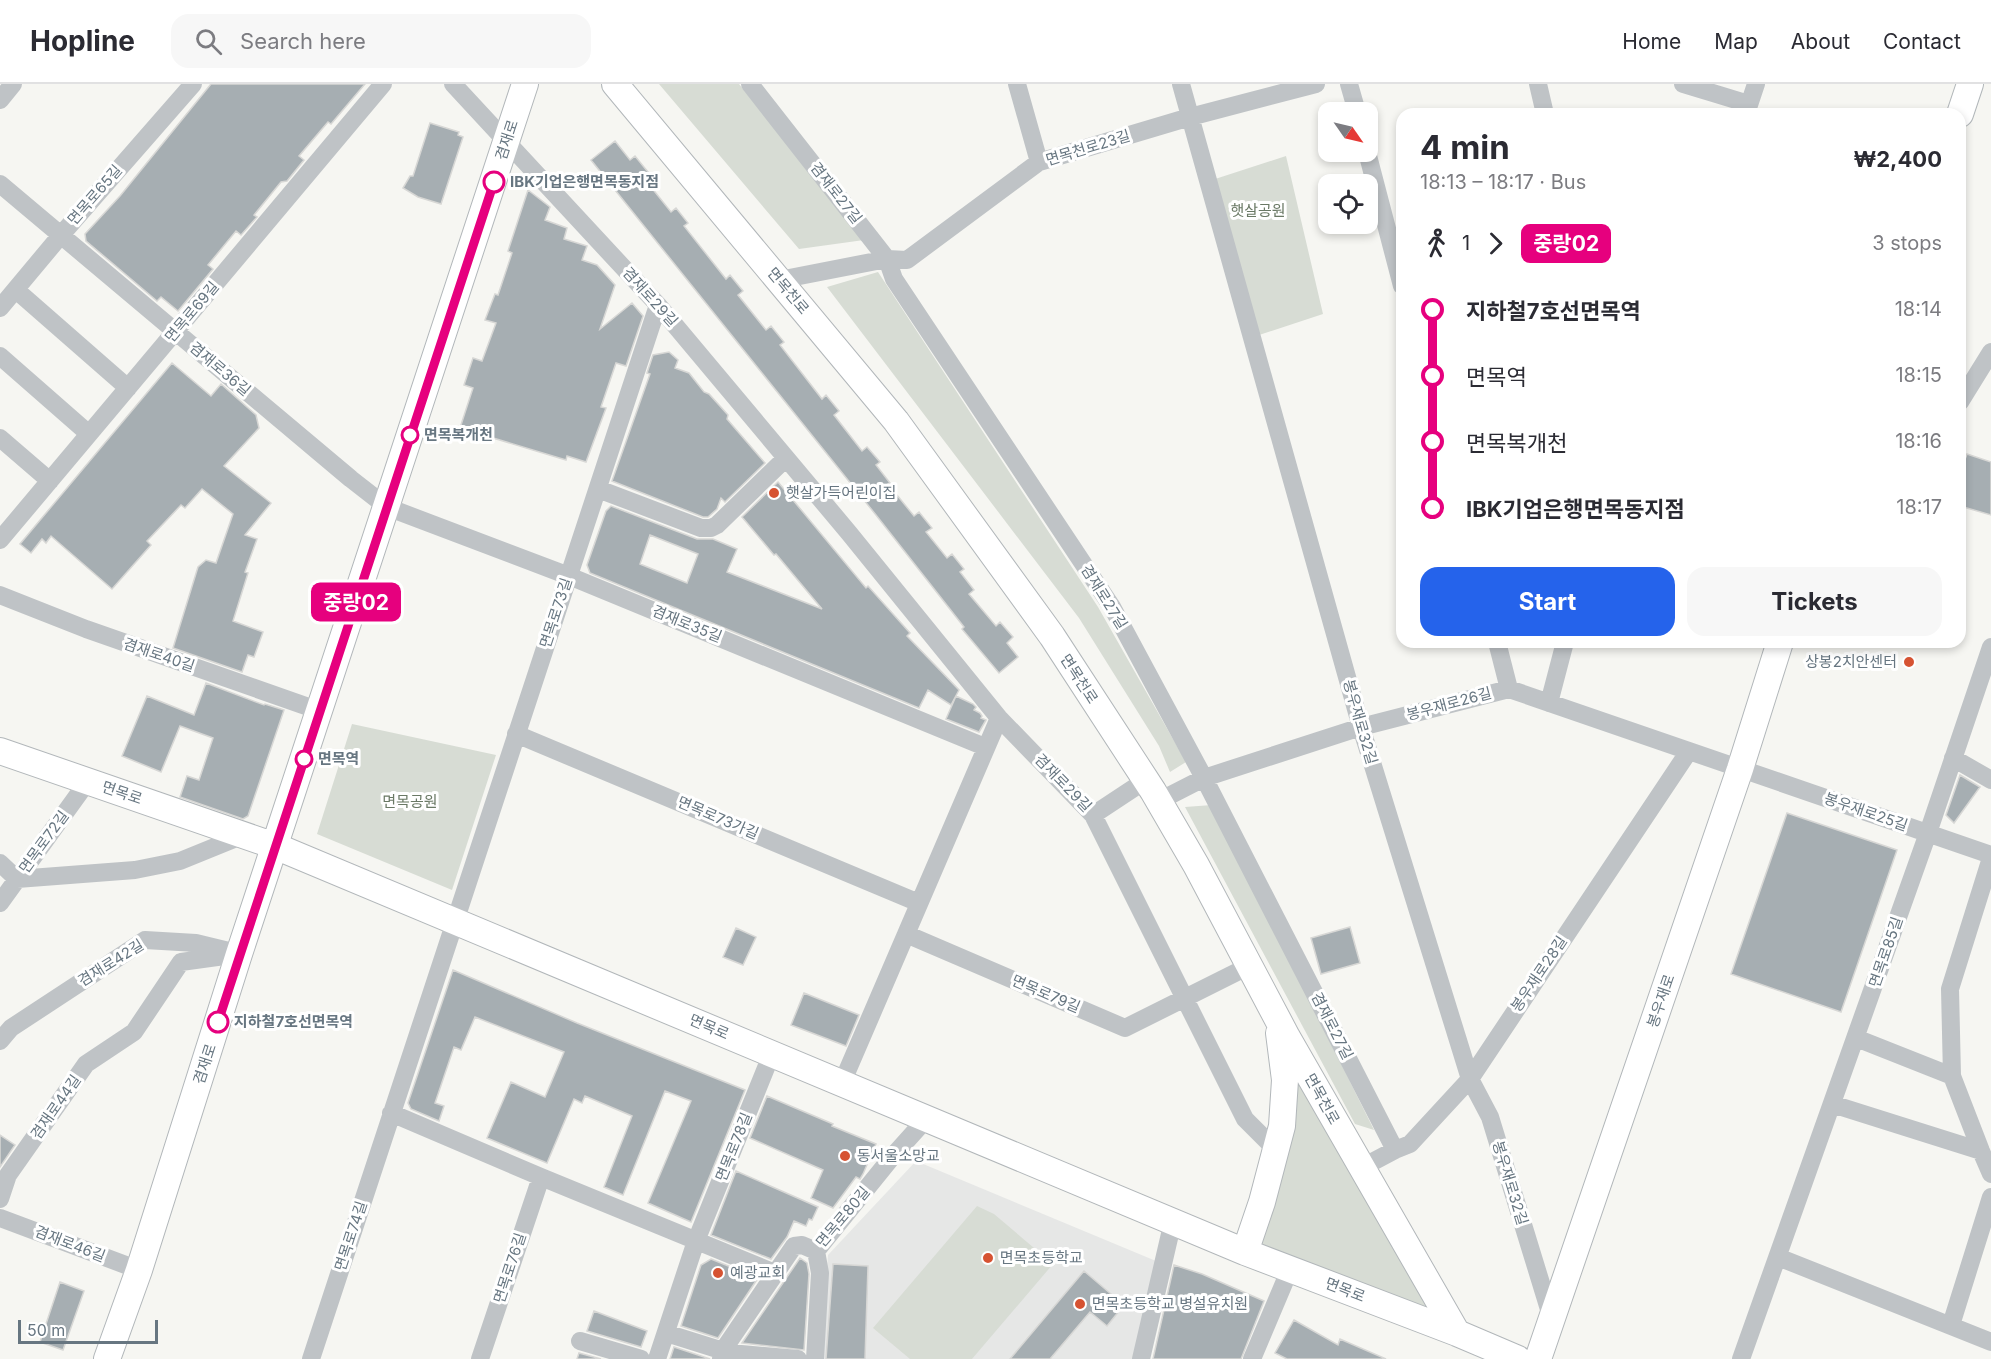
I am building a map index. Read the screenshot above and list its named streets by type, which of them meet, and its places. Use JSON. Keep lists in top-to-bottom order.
{
  "streets": {
    "main road": [
      "겸재로",
      "면목천로",
      "면목로",
      "봉우재로"
    ],
    "street": [
      "면목천로23길",
      "겸재로27길",
      "면목로65길",
      "겸재로29길",
      "면목로69길",
      "겸재로36길",
      "면목로73길",
      "겸재로35길",
      "겸재로40길",
      "봉우재로26길",
      "봉우재로32길",
      "봉우재로25길",
      "면목로73가길",
      "면목로72길",
      "면목로85길",
      "겸재로42길",
      "봉우재로28길",
      "면목로79길",
      "겸재로44길",
      "면목로78길",
      "면목로80길",
      "면목로74길",
      "겸재로46길",
      "면목로76길"
    ]
  },
  "crossings": [
    ["겸재로", "겸재로29길"],
    ["겸재로", "겸재로36길"],
    ["겸재로", "겸재로35길"],
    ["겸재로", "겸재로40길"],
    ["겸재로", "면목로"],
    ["겸재로", "겸재로42길"],
    ["겸재로", "겸재로44길"],
    ["겸재로", "겸재로46길"],
    ["면목천로23길", "겸재로27길"],
    ["면목천로23길", "면목천로"],
    ["면목천로23길", "봉우재로32길"],
    ["겸재로27길", "봉우재로26길"],
    ["겸재로27길", "봉우재로28길"],
    ["면목로65길", "겸재로36길"],
    ["면목천로", "봉우재로26길"],
    ["면목천로", "면목로"],
    ["면목천로", "봉우재로28길"],
    ["겸재로29길", "면목로73길"],
    ["겸재로29길", "봉우재로26길"],
    ["겸재로29길", "면목로79길"],
    ["면목로69길", "겸재로36길"],
    ["겸재로36길", "겸재로35길"],
    ["면목로73길", "겸재로35길"],
    ["면목로73길", "면목로"],
    ["면목로73길", "면목로73가길"],
    ["면목로73길", "면목로74길"],
    ["봉우재로26길", "봉우재로32길"],
    ["봉우재로26길", "봉우재로25길"],
    ["봉우재로26길", "봉우재로28길"],
    ["봉우재로26길", "봉우재로"],
    ["봉우재로32길", "봉우재로28길"],
    ["봉우재로32길", "봉우재로"],
    ["면목로", "면목로72길"],
    ["면목로", "면목로78길"],
    ["면목로", "면목로80길"],
    ["면목로", "면목로74길"],
    ["봉우재로25길", "면목로85길"],
    ["봉우재로25길", "봉우재로"],
    ["겸재로42길", "겸재로44길"]
  ],
  "parks": ["햇살공원", "면목공원"],
  "places": [
    "IBK기업은행면목동지점",
    "면목복개천",
    "햇살가득어린이집",
    "상봉2치안센터",
    "면목역",
    "지하철7호선면목역",
    "동서울소망교",
    "면목초등학교",
    "예광교회",
    "면목초등학교 병설유치원"
  ],
  "lines": ["bus line 중랑02"],
  "scale_bar": "50 m",
  "north": "bottom right",
  "page": {
    "header": "Hopline",
    "search": "Search here",
    "nav": [
      "Home",
      "Map",
      "About",
      "Contact"
    ],
    "on_map": "중랑02",
    "heading": ["4 min", "18:13 – 18:17 · Bus", "₩2,400"],
    "legs": ["1", "중랑02", "3 stops"],
    "list": [
      {
        "name": "지하철7호선면목역",
        "value": "18:14"
      },
      {
        "name": "면목역",
        "value": "18:15"
      },
      {
        "name": "면목복개천",
        "value": "18:16"
      },
      {
        "name": "IBK기업은행면목동지점",
        "value": "18:17"
      }
    ],
    "buttons": ["Start", "Tickets"],
    "scale": "50 m"
  }
}
